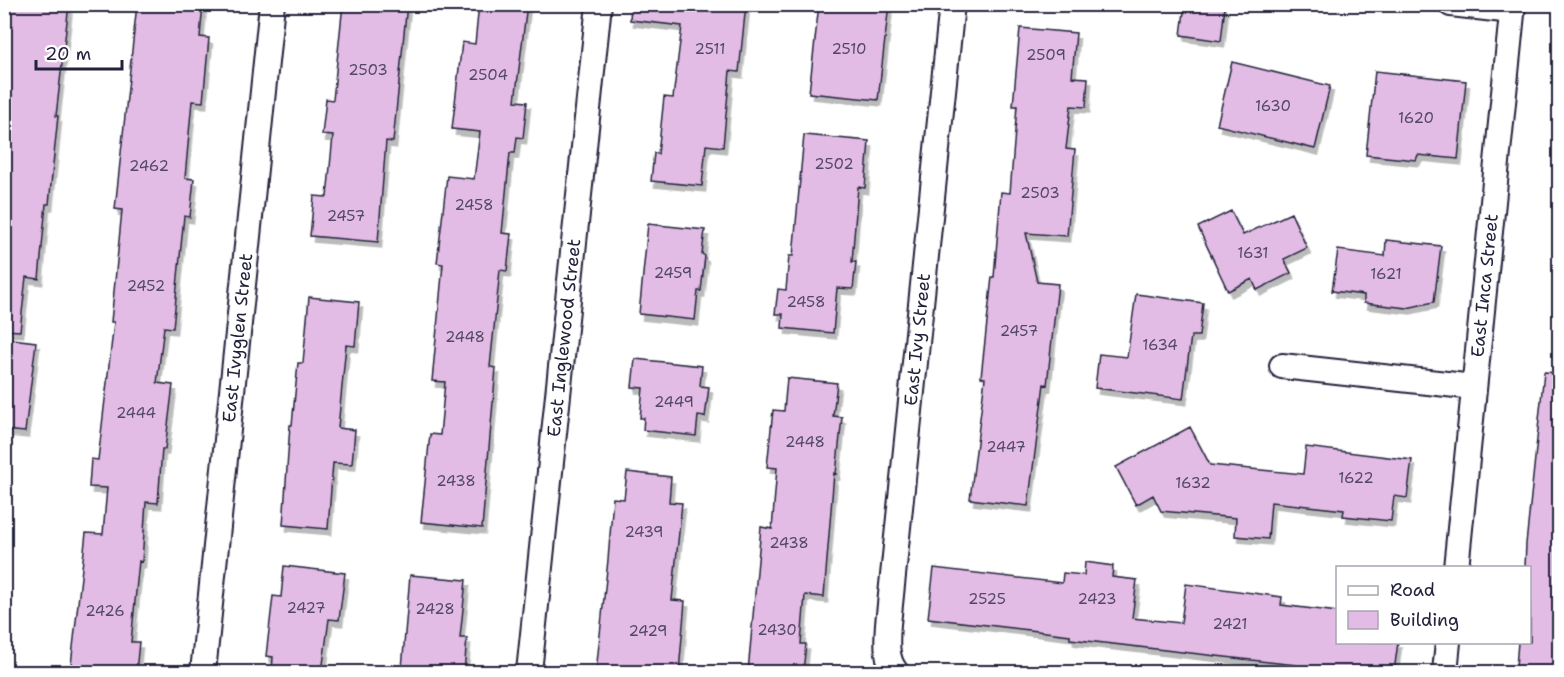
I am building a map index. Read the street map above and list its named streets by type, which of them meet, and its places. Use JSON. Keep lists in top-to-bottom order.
{
  "streets": {
    "street": [
      "East Inca Street",
      "East Ivyglen Street",
      "East Inglewood Street",
      "East Ivy Street"
    ]
  },
  "house_numbers": [
    "2511",
    "2510",
    "2509",
    "2503",
    "2504",
    "1630",
    "1620",
    "2502",
    "2462",
    "2503",
    "2458",
    "2457",
    "1631",
    "2459",
    "1621",
    "2452",
    "2458",
    "2457",
    "2448",
    "1634",
    "2449",
    "2444",
    "2448",
    "2447",
    "1622",
    "2438",
    "1632",
    "2439",
    "2438",
    "2525",
    "2423",
    "2427",
    "2428",
    "2426",
    "2421",
    "2430",
    "2429"
  ],
  "legend": ["Road", "Building"],
  "scale_bar": "20 m"
}
